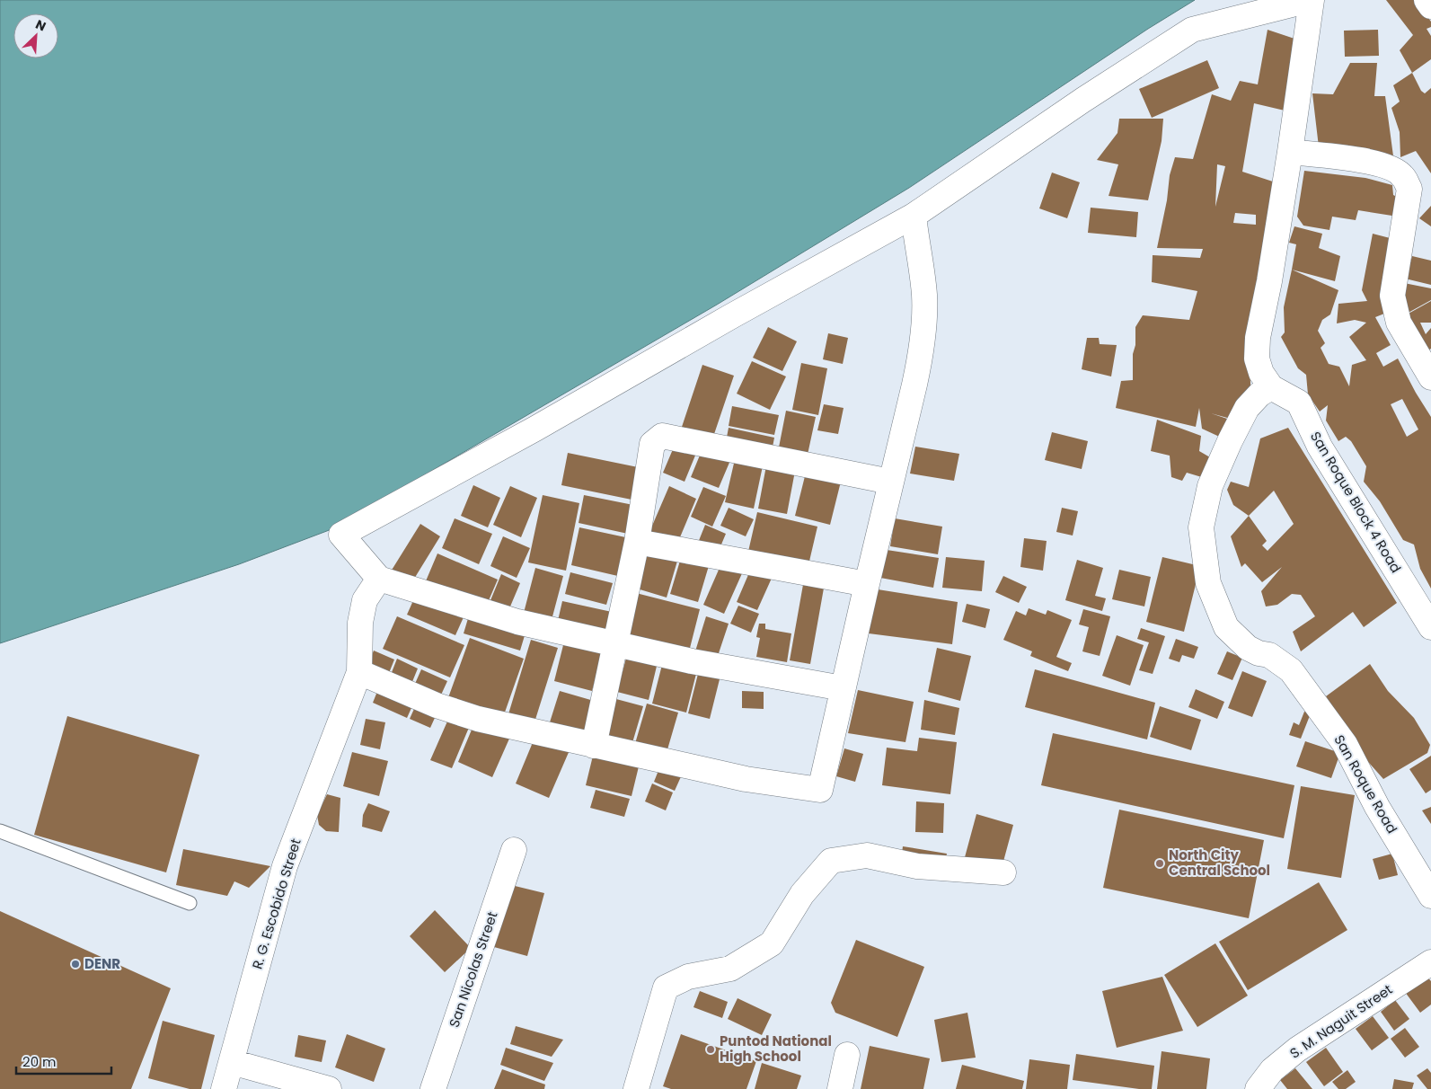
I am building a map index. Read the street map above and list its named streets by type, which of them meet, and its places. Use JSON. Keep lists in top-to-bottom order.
{
  "streets": {
    "street": [
      "San Roque Block 4 Road",
      "San Roque Road",
      "R. G. Escobido Street",
      "San Nicolas Street",
      "S. M. Naguit Street"
    ]
  },
  "crossings": [
    ["San Roque Block 4 Road", "San Roque Road"]
  ],
  "places": ["North City Central School", "DENR", "Puntod National High School"],
  "scale_bar": "20 m",
  "north": "top right"
}
